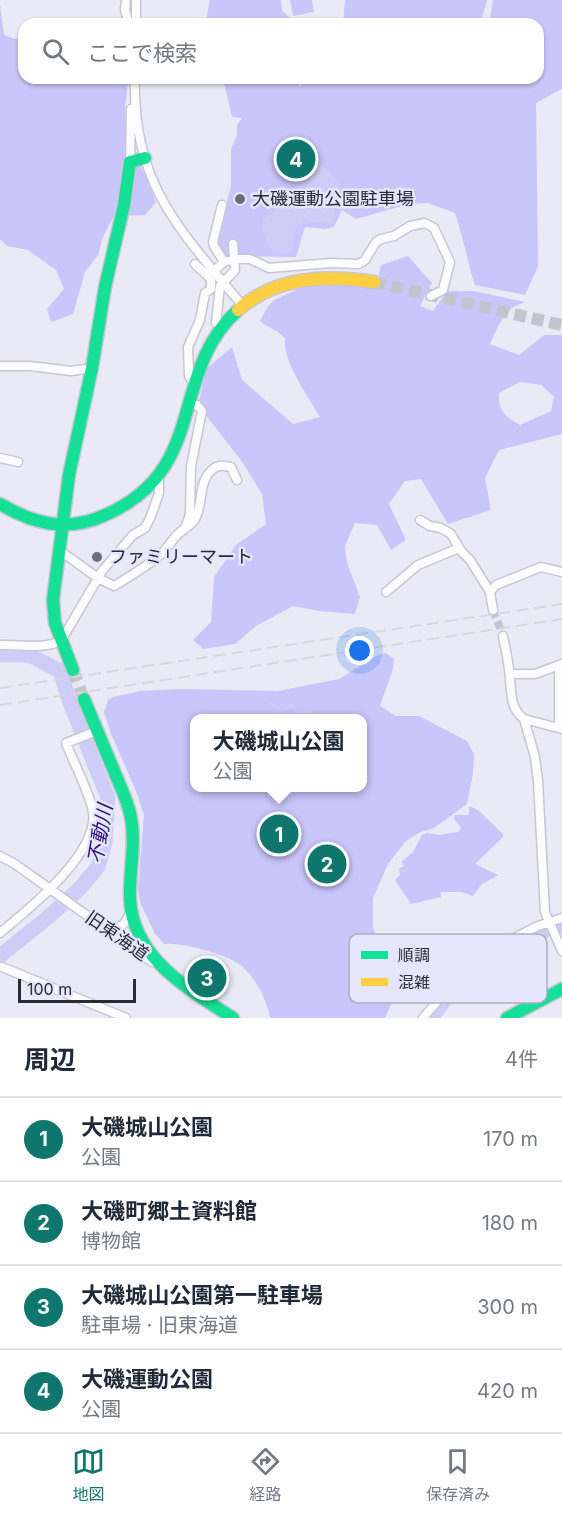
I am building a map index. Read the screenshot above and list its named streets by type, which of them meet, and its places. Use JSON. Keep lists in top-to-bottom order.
{
  "streets": {
    "main road": ["旧東海道"]
  },
  "water": ["不動川"],
  "places": ["大磯運動公園駐車場", "ファミリーマート"],
  "legend": ["順調", "混雑"],
  "scale_bar": "100 m",
  "page": {
    "search": "ここで検索",
    "pins": [
      "4",
      "1",
      "2",
      "3"
    ],
    "popup": ["大磯城山公園", "公園"],
    "scale": "100 m",
    "heading": ["周辺", "4件"],
    "list": [
      {
        "mark": "1",
        "name": "大磯城山公園",
        "note": "公園",
        "value": "170 m"
      },
      {
        "mark": "2",
        "name": "大磯町郷土資料館",
        "note": "博物館",
        "value": "180 m"
      },
      {
        "mark": "3",
        "name": "大磯城山公園第一駐車場",
        "note": "駐車場 · 旧東海道",
        "value": "300 m"
      },
      {
        "mark": "4",
        "name": "大磯運動公園",
        "note": "公園",
        "value": "420 m"
      }
    ],
    "nav": ["地図", "経路", "保存済み"]
  }
}
